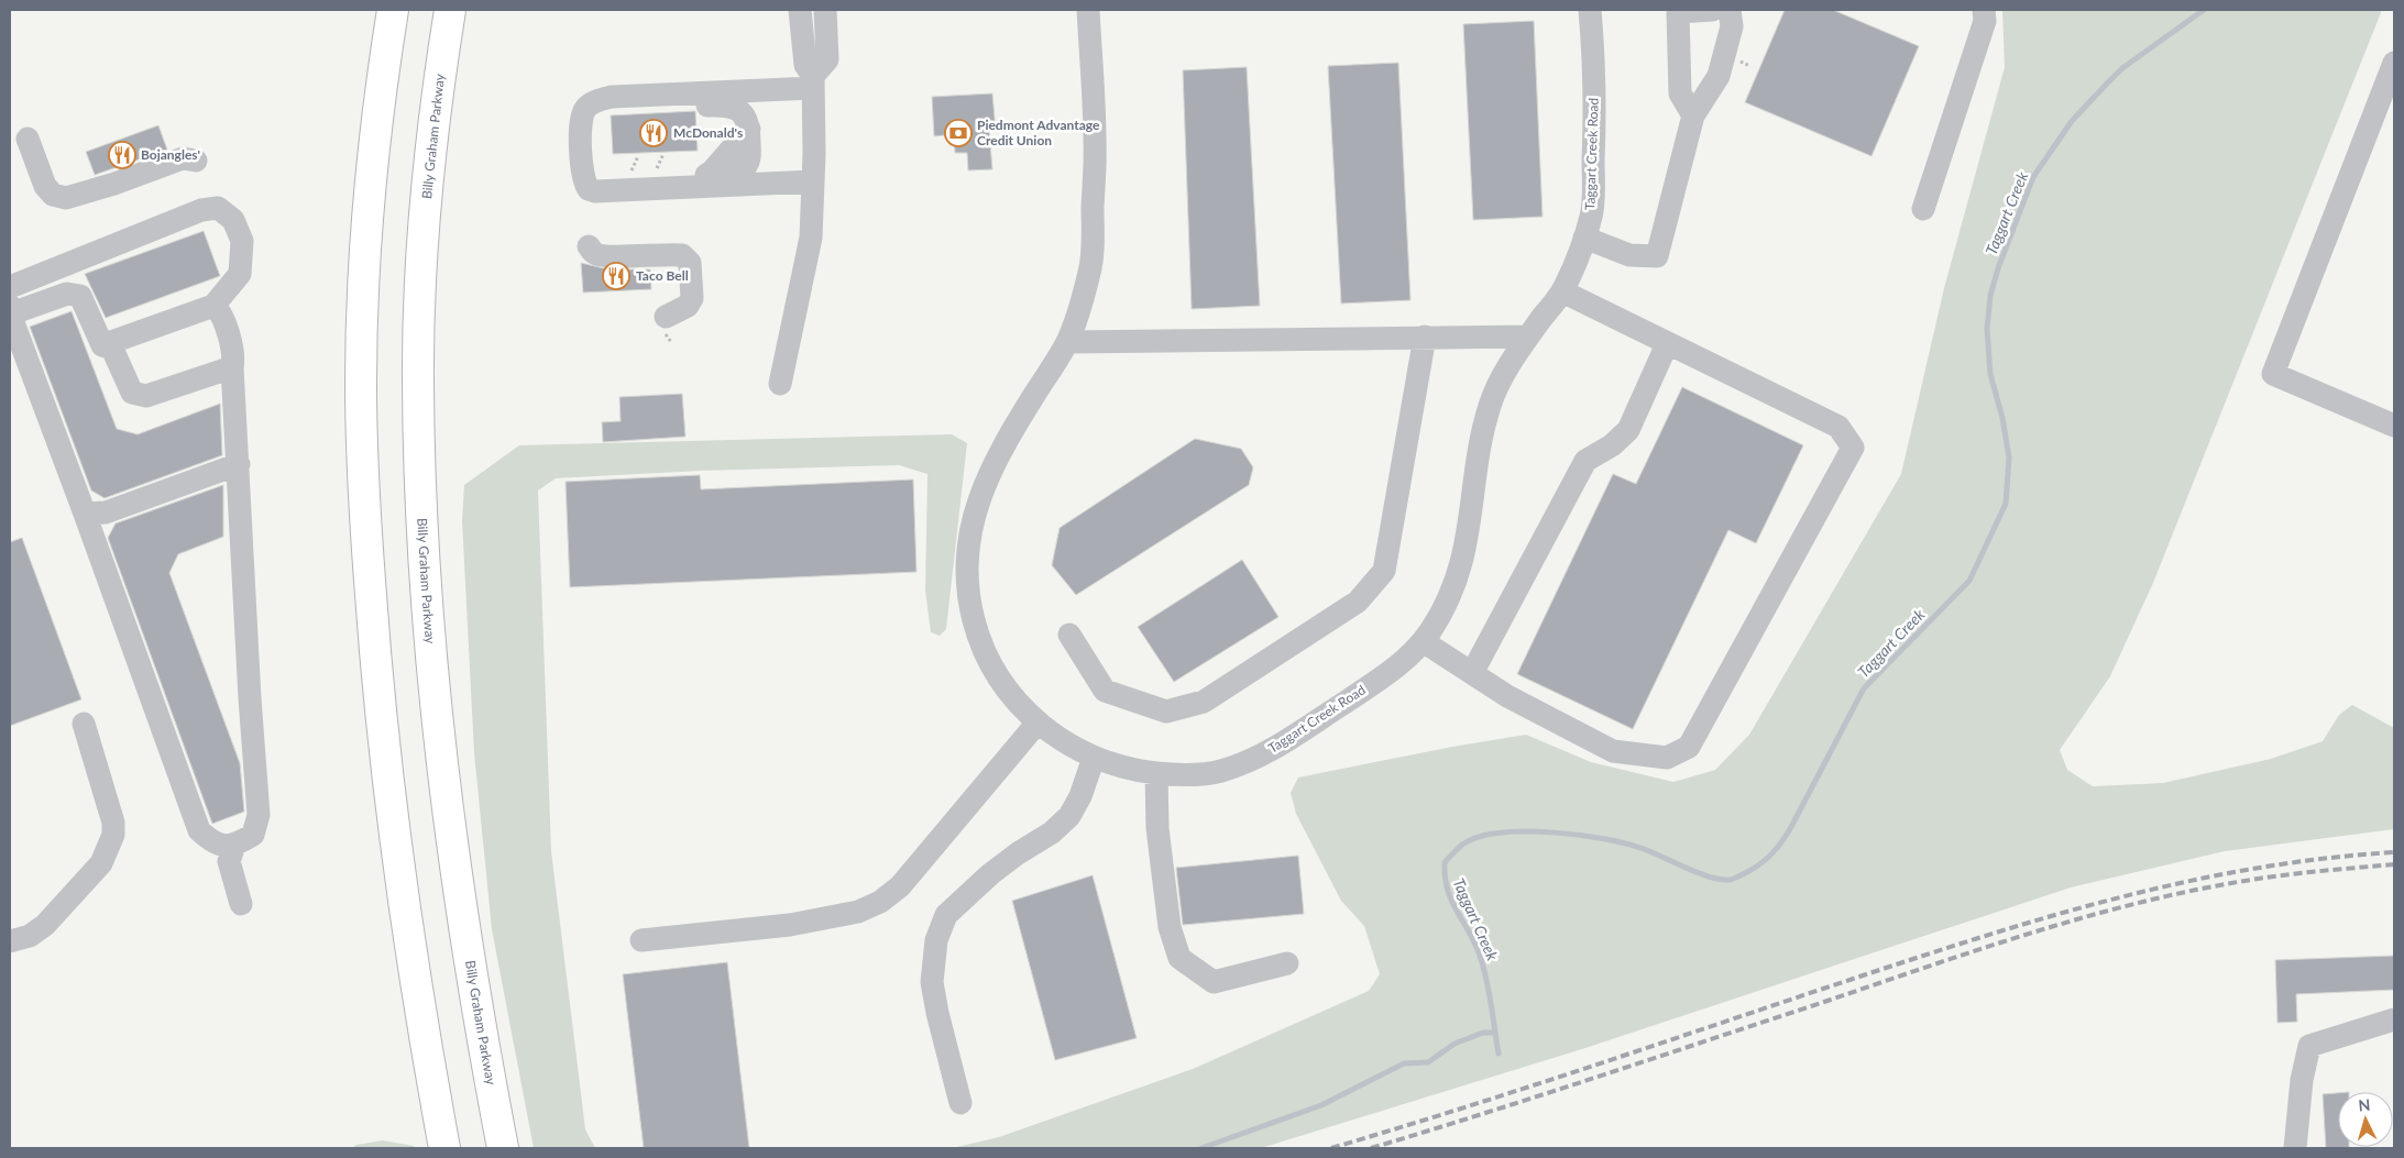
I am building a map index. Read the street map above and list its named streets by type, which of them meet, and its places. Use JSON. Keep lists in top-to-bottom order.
{
  "streets": {
    "highway": ["Billy Graham Parkway"],
    "street": ["Taggart Creek Road"]
  },
  "water": ["Taggart Creek"],
  "places": {
    "restaurant": ["McDonald's", "Bojangles'", "Taco Bell"],
    "bank": ["Piedmont Advantage Credit Union"]
  },
  "north": "top"
}
